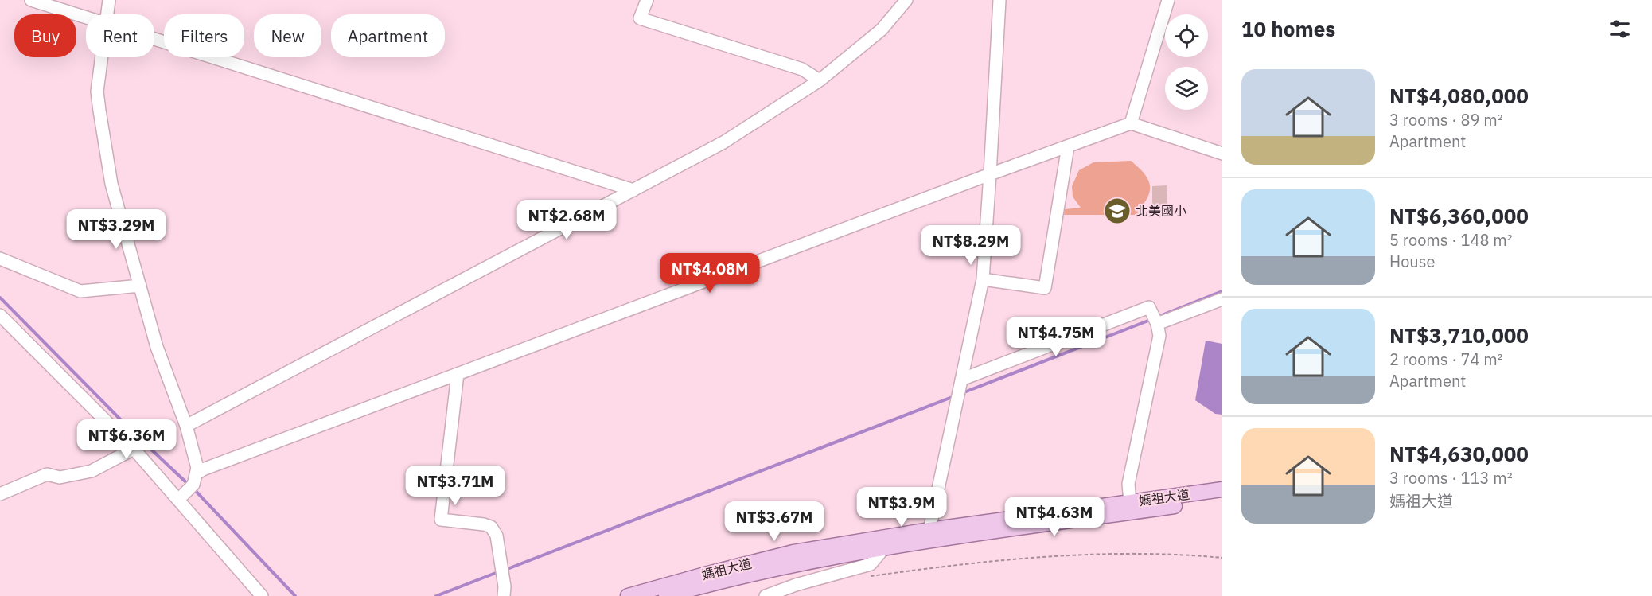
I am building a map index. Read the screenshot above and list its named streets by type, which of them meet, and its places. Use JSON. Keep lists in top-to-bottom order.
{
  "streets": {
    "main road": ["媽祖大道"]
  },
  "places": {
    "school or university": ["北美國小"]
  },
  "page": {
    "heading": "10 homes",
    "chip": [
      "Buy",
      "Rent",
      "Filters",
      "New",
      "Apartment"
    ],
    "list": [
      {
        "name": "NT$4,080,000",
        "note": "3 rooms · 89 m² · Apartment"
      },
      {
        "name": "NT$6,360,000",
        "note": "5 rooms · 148 m² · House"
      },
      {
        "name": "NT$3,710,000",
        "note": "2 rooms · 74 m² · Apartment"
      },
      {
        "name": "NT$4,630,000",
        "note": "3 rooms · 113 m² · 媽祖大道"
      }
    ],
    "price": [
      "NT$2.68M",
      "NT$3.29M",
      "NT$8.29M",
      "NT$4.08M",
      "NT$4.75M",
      "NT$6.36M",
      "NT$3.71M",
      "NT$3.9M",
      "NT$4.63M",
      "NT$3.67M"
    ]
  }
}
